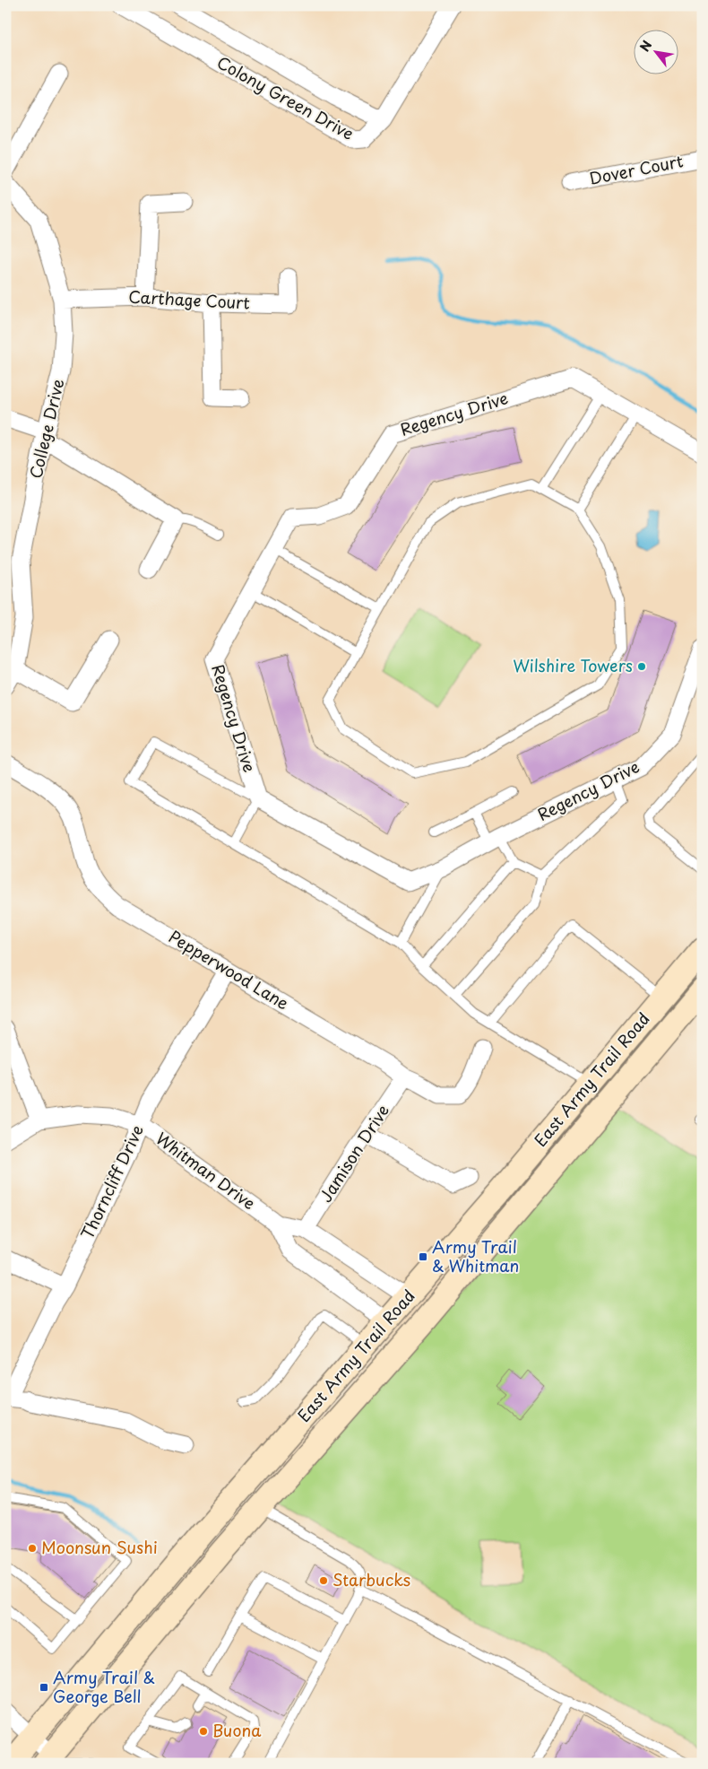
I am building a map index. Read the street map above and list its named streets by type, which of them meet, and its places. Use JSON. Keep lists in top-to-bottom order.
{
  "streets": {
    "main road": ["East Army Trail Road"],
    "street": [
      "Colony Green Drive",
      "Dover Court",
      "Carthage Court",
      "Regency Drive",
      "College Drive",
      "Pepperwood Lane",
      "Jamison Drive",
      "Whitman Drive",
      "Thorncliff Drive"
    ]
  },
  "crossings": [
    ["Carthage Court", "College Drive"],
    ["Pepperwood Lane", "Jamison Drive"],
    ["Pepperwood Lane", "Thorncliff Drive"],
    ["East Army Trail Road", "Whitman Drive"],
    ["Jamison Drive", "Whitman Drive"],
    ["Whitman Drive", "Thorncliff Drive"]
  ],
  "places": {
    "other": [
      "Wilshire Towers",
      "Moonsun Sushi",
      "Starbucks",
      "Buona"
    ],
    "transit": ["Army Trail & Whitman", "Army Trail & George Bell"]
  },
  "north": "top left"
}
